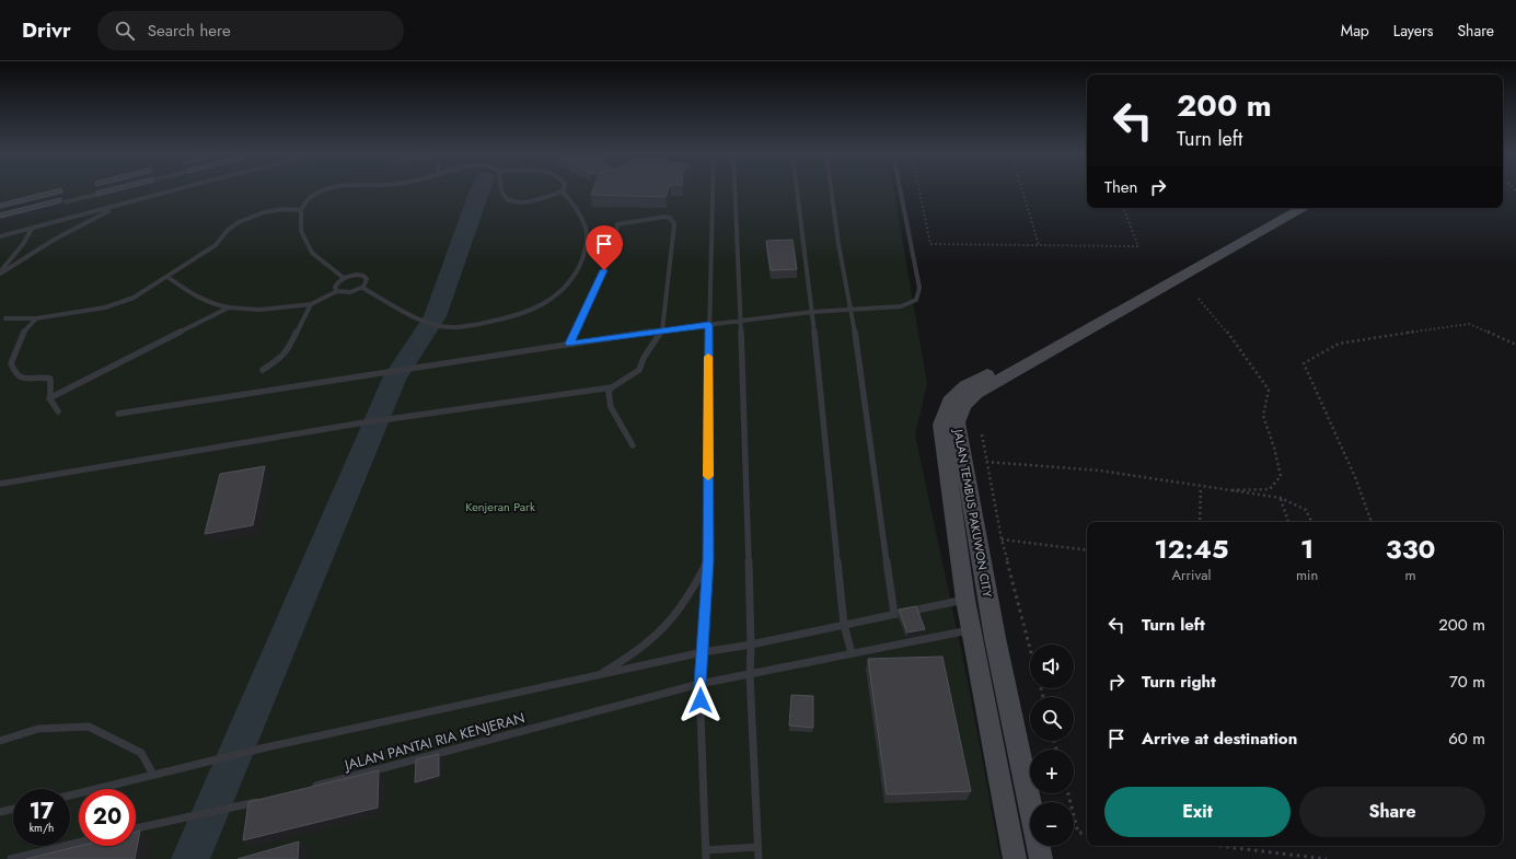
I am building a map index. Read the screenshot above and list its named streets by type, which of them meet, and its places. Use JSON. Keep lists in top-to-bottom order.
{
  "streets": {
    "street": ["JALAN TEMBUS PAKUWON CITY"],
    "lane": ["JALAN PANTAI RIA KENJERAN"]
  },
  "crossings": [
    ["JALAN TEMBUS PAKUWON CITY", "JALAN PANTAI RIA KENJERAN"]
  ],
  "parks": ["Kenjeran Park"],
  "page": {
    "header": "Drivr",
    "search": "Search here",
    "nav": ["Map", "Layers", "Share"],
    "turn": ["200 m", "Turn left"],
    "then": "Then",
    "eta": [
      "12:45",
      "Arrival",
      "1",
      "min",
      "330",
      "m"
    ],
    "list": [
      {
        "name": "Turn left",
        "value": "200 m"
      },
      {
        "name": "Turn right",
        "value": "70 m"
      },
      {
        "name": "Arrive at destination",
        "value": "60 m"
      }
    ],
    "map_buttons": ["+", "−"],
    "buttons": ["Exit", "Share"],
    "speed": "17 km/h",
    "limit": "20"
  }
}
